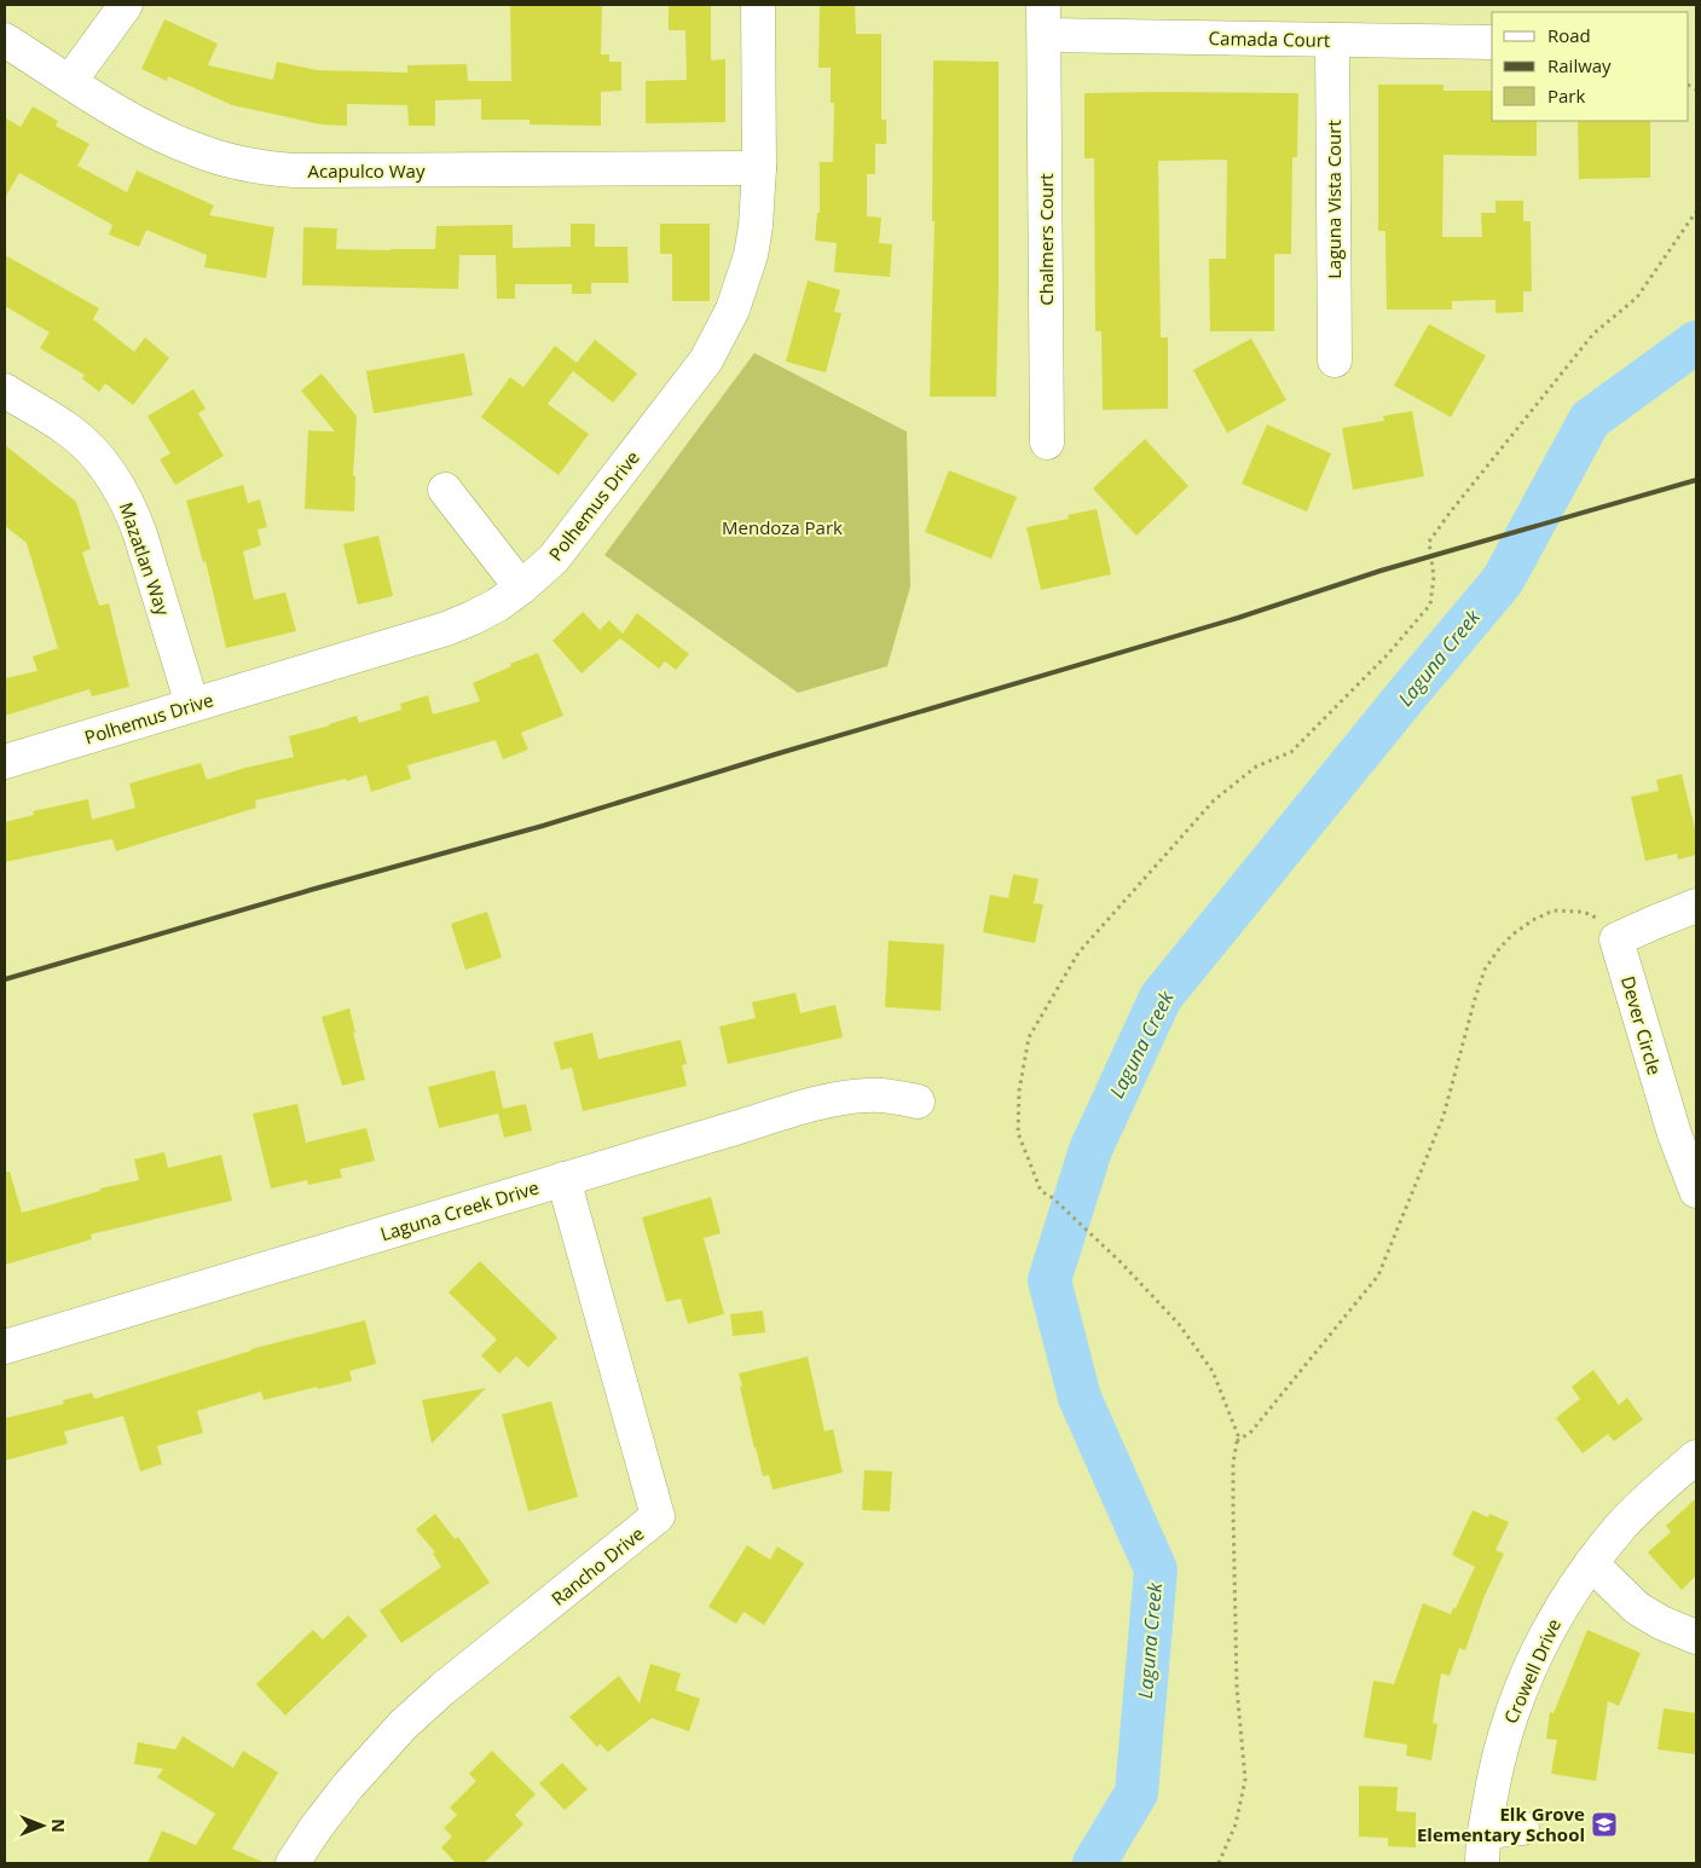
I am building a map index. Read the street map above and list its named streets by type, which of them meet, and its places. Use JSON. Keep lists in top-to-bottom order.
{
  "streets": {
    "street": [
      "Camada Court",
      "Acapulco Way",
      "Laguna Vista Court",
      "Chalmers Court",
      "Polhemus Drive",
      "Mazatlan Way",
      "Dever Circle",
      "Laguna Creek Drive",
      "Rancho Drive",
      "Crowell Drive"
    ]
  },
  "crossings": [
    ["Camada Court", "Laguna Vista Court"],
    ["Camada Court", "Chalmers Court"],
    ["Acapulco Way", "Polhemus Drive"],
    ["Polhemus Drive", "Mazatlan Way"],
    ["Laguna Creek Drive", "Rancho Drive"]
  ],
  "water": ["Laguna Creek"],
  "parks": ["Mendoza Park"],
  "places": {
    "school or university": ["Elk Grove Elementary School"]
  },
  "legend": ["Road", "Railway", "Park"],
  "north": "right"
}
